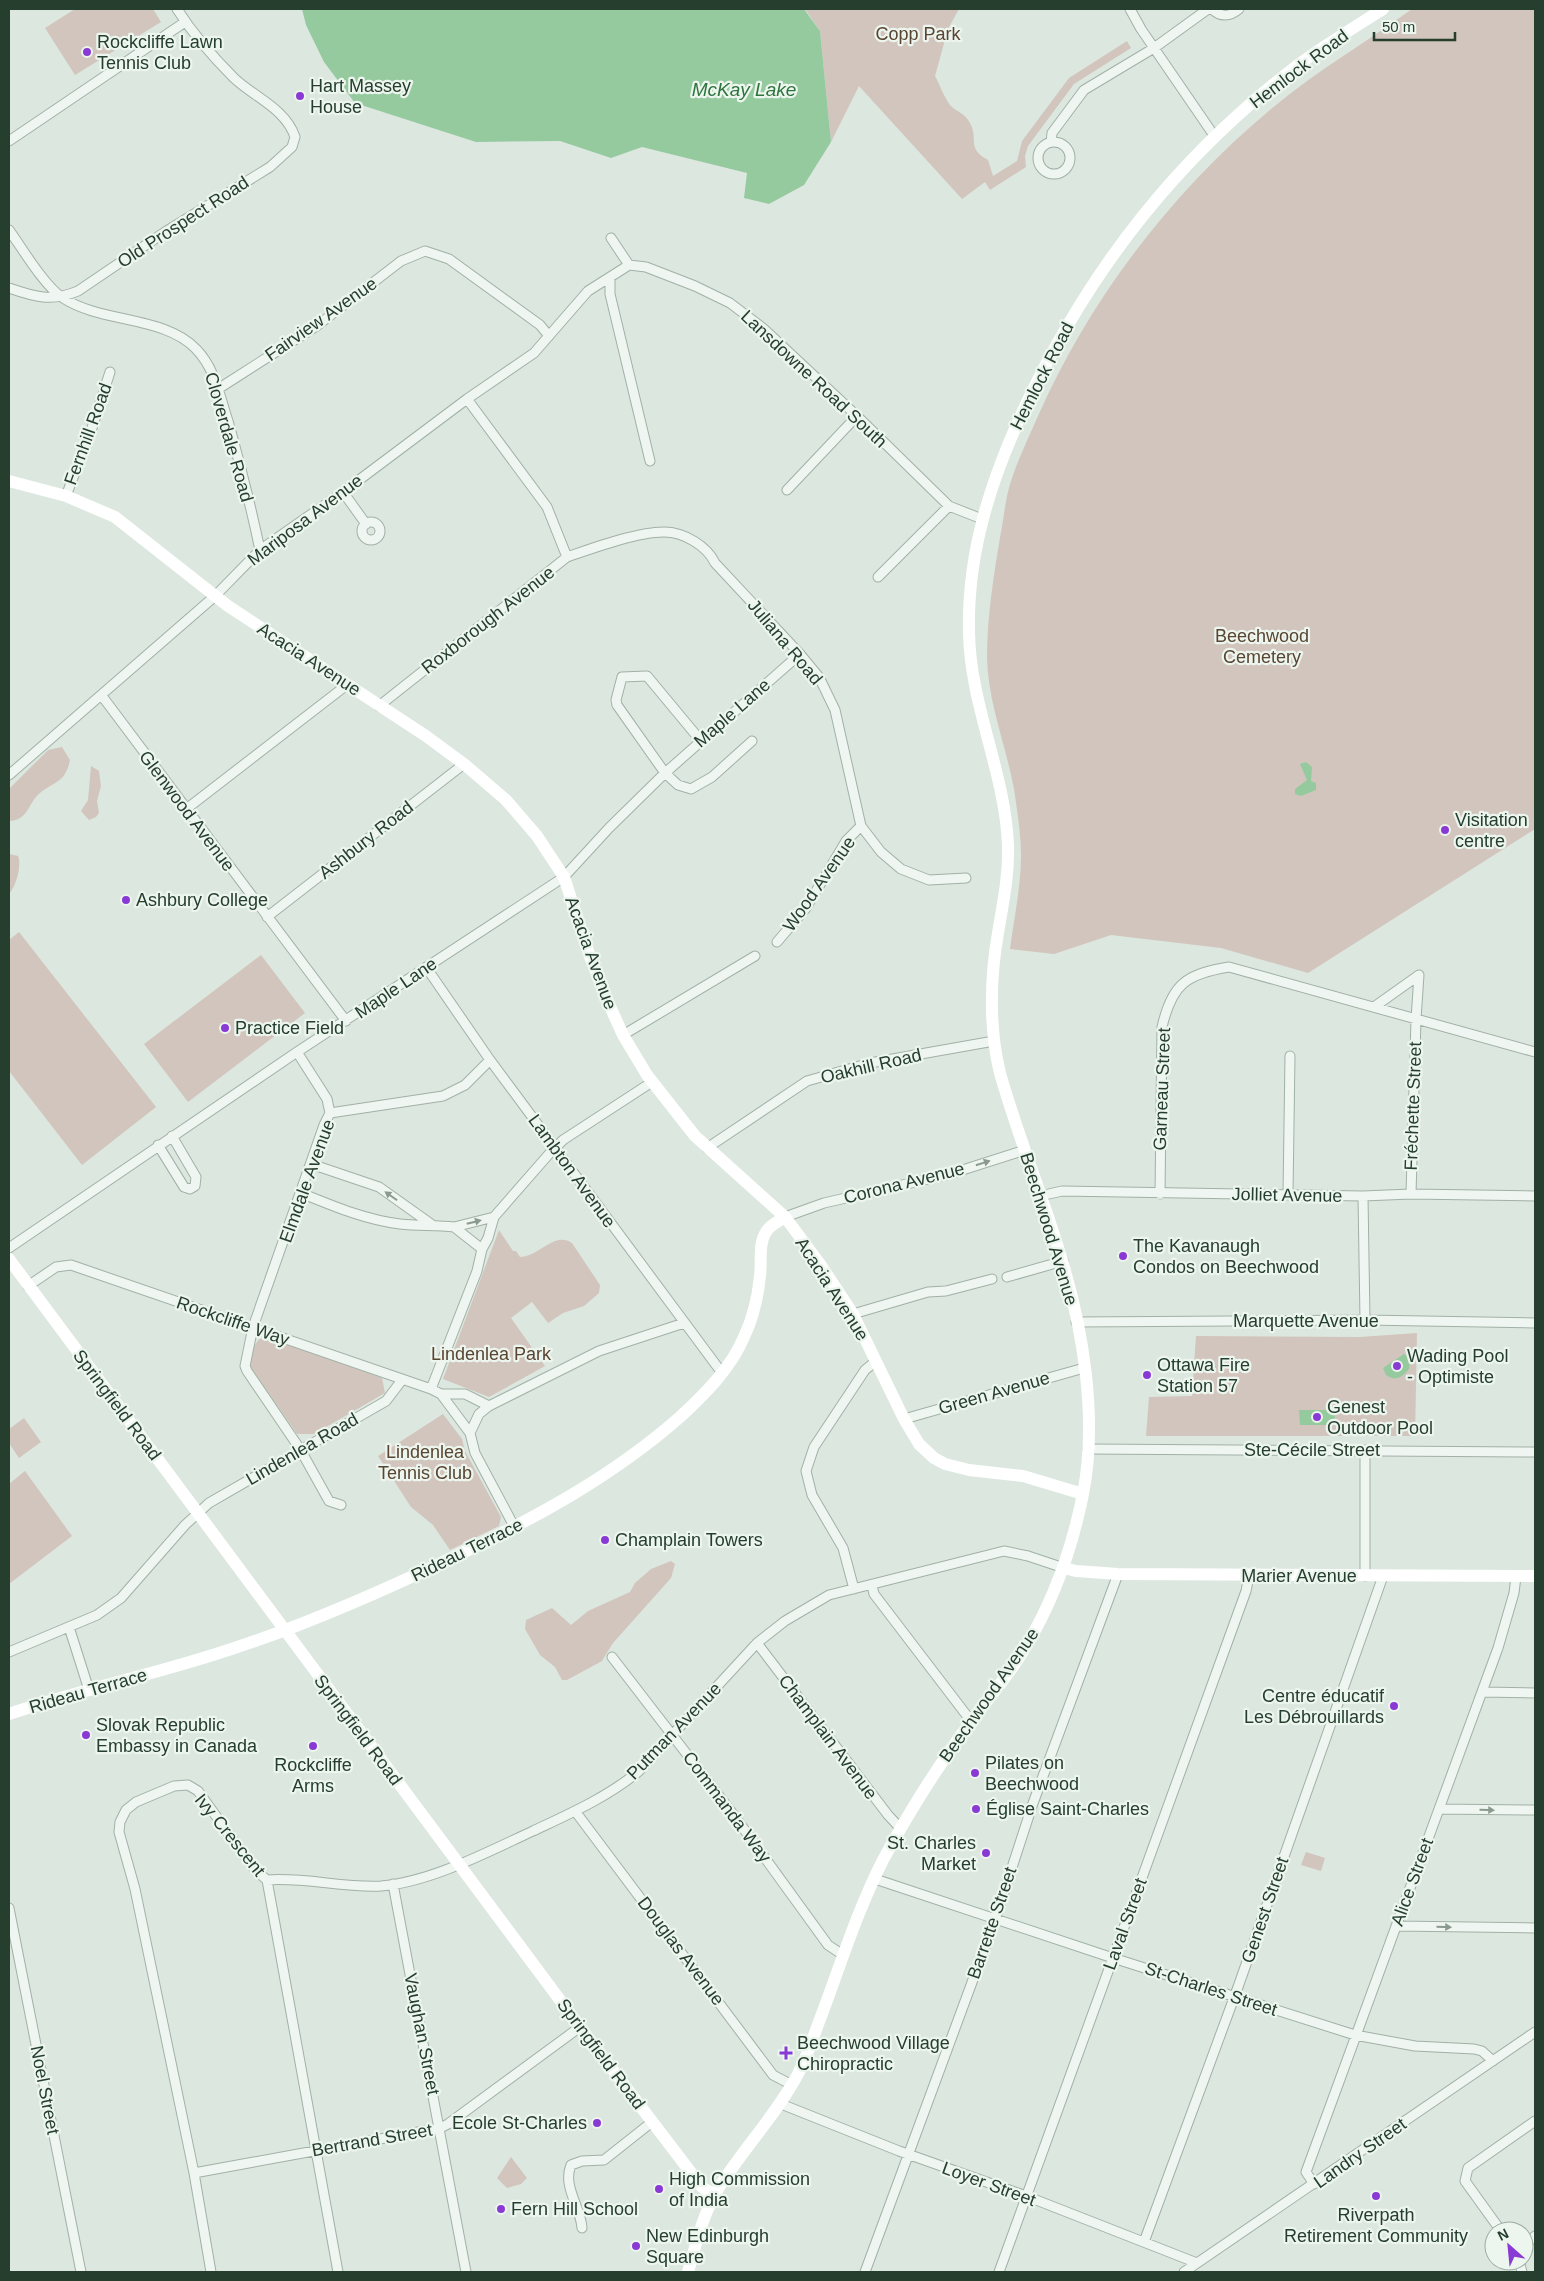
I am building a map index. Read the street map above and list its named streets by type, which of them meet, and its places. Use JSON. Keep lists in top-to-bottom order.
{
  "streets": {
    "street": [
      "Hemlock Road",
      "Old Prospect Road",
      "Fairview Avenue",
      "Lansdowne Road South",
      "Fernhill Road",
      "Cloverdale Road",
      "Mariposa Avenue",
      "Roxborough Avenue",
      "Juliana Road",
      "Acacia Avenue",
      "Maple Lane",
      "Glenwood Avenue",
      "Ashbury Road",
      "Wood Avenue",
      "Oakhill Road",
      "Garneau Street",
      "Fréchette Street",
      "Lambton Avenue",
      "Elmdale Avenue",
      "Corona Avenue",
      "Jolliet Avenue",
      "Beechwood Avenue",
      "Rockcliffe Way",
      "Marquette Avenue",
      "Green Avenue",
      "Springfield Road",
      "Lindenlea Road",
      "Ste-Cécile Street",
      "Rideau Terrace",
      "Marier Avenue",
      "Putman Avenue",
      "Champlain Avenue",
      "Commanda Way",
      "Ivy Crescent",
      "Alice Street",
      "Genest Street",
      "Barrette Street",
      "Laval Street",
      "Douglas Avenue",
      "St-Charles Street",
      "Vaughan Street",
      "Noel Street",
      "Bertrand Street",
      "Landry Street",
      "Loyer Street"
    ]
  },
  "crossings": [
    ["Hemlock Road", "Lansdowne Road South"],
    ["Hemlock Road", "Beechwood Avenue"],
    ["Old Prospect Road", "Cloverdale Road"],
    ["Fairview Avenue", "Cloverdale Road"],
    ["Fairview Avenue", "Mariposa Avenue"],
    ["Fernhill Road", "Acacia Avenue"],
    ["Cloverdale Road", "Mariposa Avenue"],
    ["Mariposa Avenue", "Roxborough Avenue"],
    ["Mariposa Avenue", "Acacia Avenue"],
    ["Mariposa Avenue", "Glenwood Avenue"],
    ["Roxborough Avenue", "Juliana Road"],
    ["Roxborough Avenue", "Acacia Avenue"],
    ["Juliana Road", "Maple Lane"],
    ["Juliana Road", "Wood Avenue"],
    ["Acacia Avenue", "Maple Lane"],
    ["Acacia Avenue", "Ashbury Road"],
    ["Acacia Avenue", "Oakhill Road"],
    ["Acacia Avenue", "Corona Avenue"],
    ["Acacia Avenue", "Beechwood Avenue"],
    ["Acacia Avenue", "Green Avenue"],
    ["Acacia Avenue", "Rideau Terrace"],
    ["Maple Lane", "Glenwood Avenue"],
    ["Maple Lane", "Lambton Avenue"],
    ["Glenwood Avenue", "Ashbury Road"],
    ["Oakhill Road", "Beechwood Avenue"],
    ["Garneau Street", "Fréchette Street"],
    ["Garneau Street", "Jolliet Avenue"],
    ["Fréchette Street", "Jolliet Avenue"],
    ["Lambton Avenue", "Elmdale Avenue"],
    ["Lambton Avenue", "Rideau Terrace"],
    ["Elmdale Avenue", "Rockcliffe Way"],
    ["Elmdale Avenue", "Lindenlea Road"],
    ["Corona Avenue", "Beechwood Avenue"],
    ["Corona Avenue", "Rideau Terrace"],
    ["Jolliet Avenue", "Beechwood Avenue"],
    ["Beechwood Avenue", "Marquette Avenue"],
    ["Beechwood Avenue", "Green Avenue"],
    ["Beechwood Avenue", "Springfield Road"],
    ["Beechwood Avenue", "Ste-Cécile Street"],
    ["Beechwood Avenue", "Marier Avenue"],
    ["Beechwood Avenue", "Putman Avenue"],
    ["Beechwood Avenue", "Champlain Avenue"],
    ["Beechwood Avenue", "Commanda Way"],
    ["Beechwood Avenue", "Douglas Avenue"],
    ["Beechwood Avenue", "St-Charles Street"],
    ["Beechwood Avenue", "Loyer Street"],
    ["Rockcliffe Way", "Springfield Road"],
    ["Rockcliffe Way", "Lindenlea Road"],
    ["Springfield Road", "Lindenlea Road"],
    ["Springfield Road", "Rideau Terrace"],
    ["Springfield Road", "Putman Avenue"],
    ["Springfield Road", "Bertrand Street"],
    ["Marier Avenue", "Putman Avenue"],
    ["Marier Avenue", "Alice Street"],
    ["Marier Avenue", "Genest Street"],
    ["Marier Avenue", "Barrette Street"],
    ["Marier Avenue", "Laval Street"],
    ["Putman Avenue", "Champlain Avenue"],
    ["Putman Avenue", "Commanda Way"],
    ["Putman Avenue", "Ivy Crescent"],
    ["Putman Avenue", "Douglas Avenue"],
    ["Putman Avenue", "Vaughan Street"],
    ["Ivy Crescent", "Bertrand Street"],
    ["Alice Street", "St-Charles Street"],
    ["Alice Street", "Landry Street"],
    ["Genest Street", "St-Charles Street"],
    ["Genest Street", "Loyer Street"],
    ["Barrette Street", "St-Charles Street"],
    ["Barrette Street", "Loyer Street"],
    ["Laval Street", "St-Charles Street"],
    ["Laval Street", "Loyer Street"],
    ["St-Charles Street", "Landry Street"],
    ["Vaughan Street", "Bertrand Street"],
    ["Landry Street", "Loyer Street"]
  ],
  "one_way": ["Corona Avenue"],
  "water": ["McKay Lake"],
  "parks": [
    "Copp Park",
    "Beechwood Cemetery",
    "Lindenlea Park",
    "Lindenlea Tennis Club"
  ],
  "places": {
    "other": [
      "Rockcliffe Lawn Tennis Club",
      "Hart Massey House",
      "Visitation centre",
      "Ashbury College",
      "Practice Field",
      "The Kavanaugh Condos on Beechwood",
      "Wading Pool - Optimiste",
      "Ottawa Fire Station 57",
      "Genest Outdoor Pool",
      "Champlain Towers",
      "Centre éducatif Les Débrouillards",
      "Slovak Republic Embassy in Canada",
      "Rockcliffe Arms",
      "Pilates on Beechwood",
      "Église Saint-Charles",
      "St. Charles Market",
      "Ecole St-Charles",
      "High Commission of India",
      "Riverpath Retirement Community",
      "Fern Hill School",
      "New Edinburgh Square"
    ],
    "health": ["Beechwood Village Chiropractic"]
  },
  "scale_bar": "50 m",
  "north": "top left"
}
